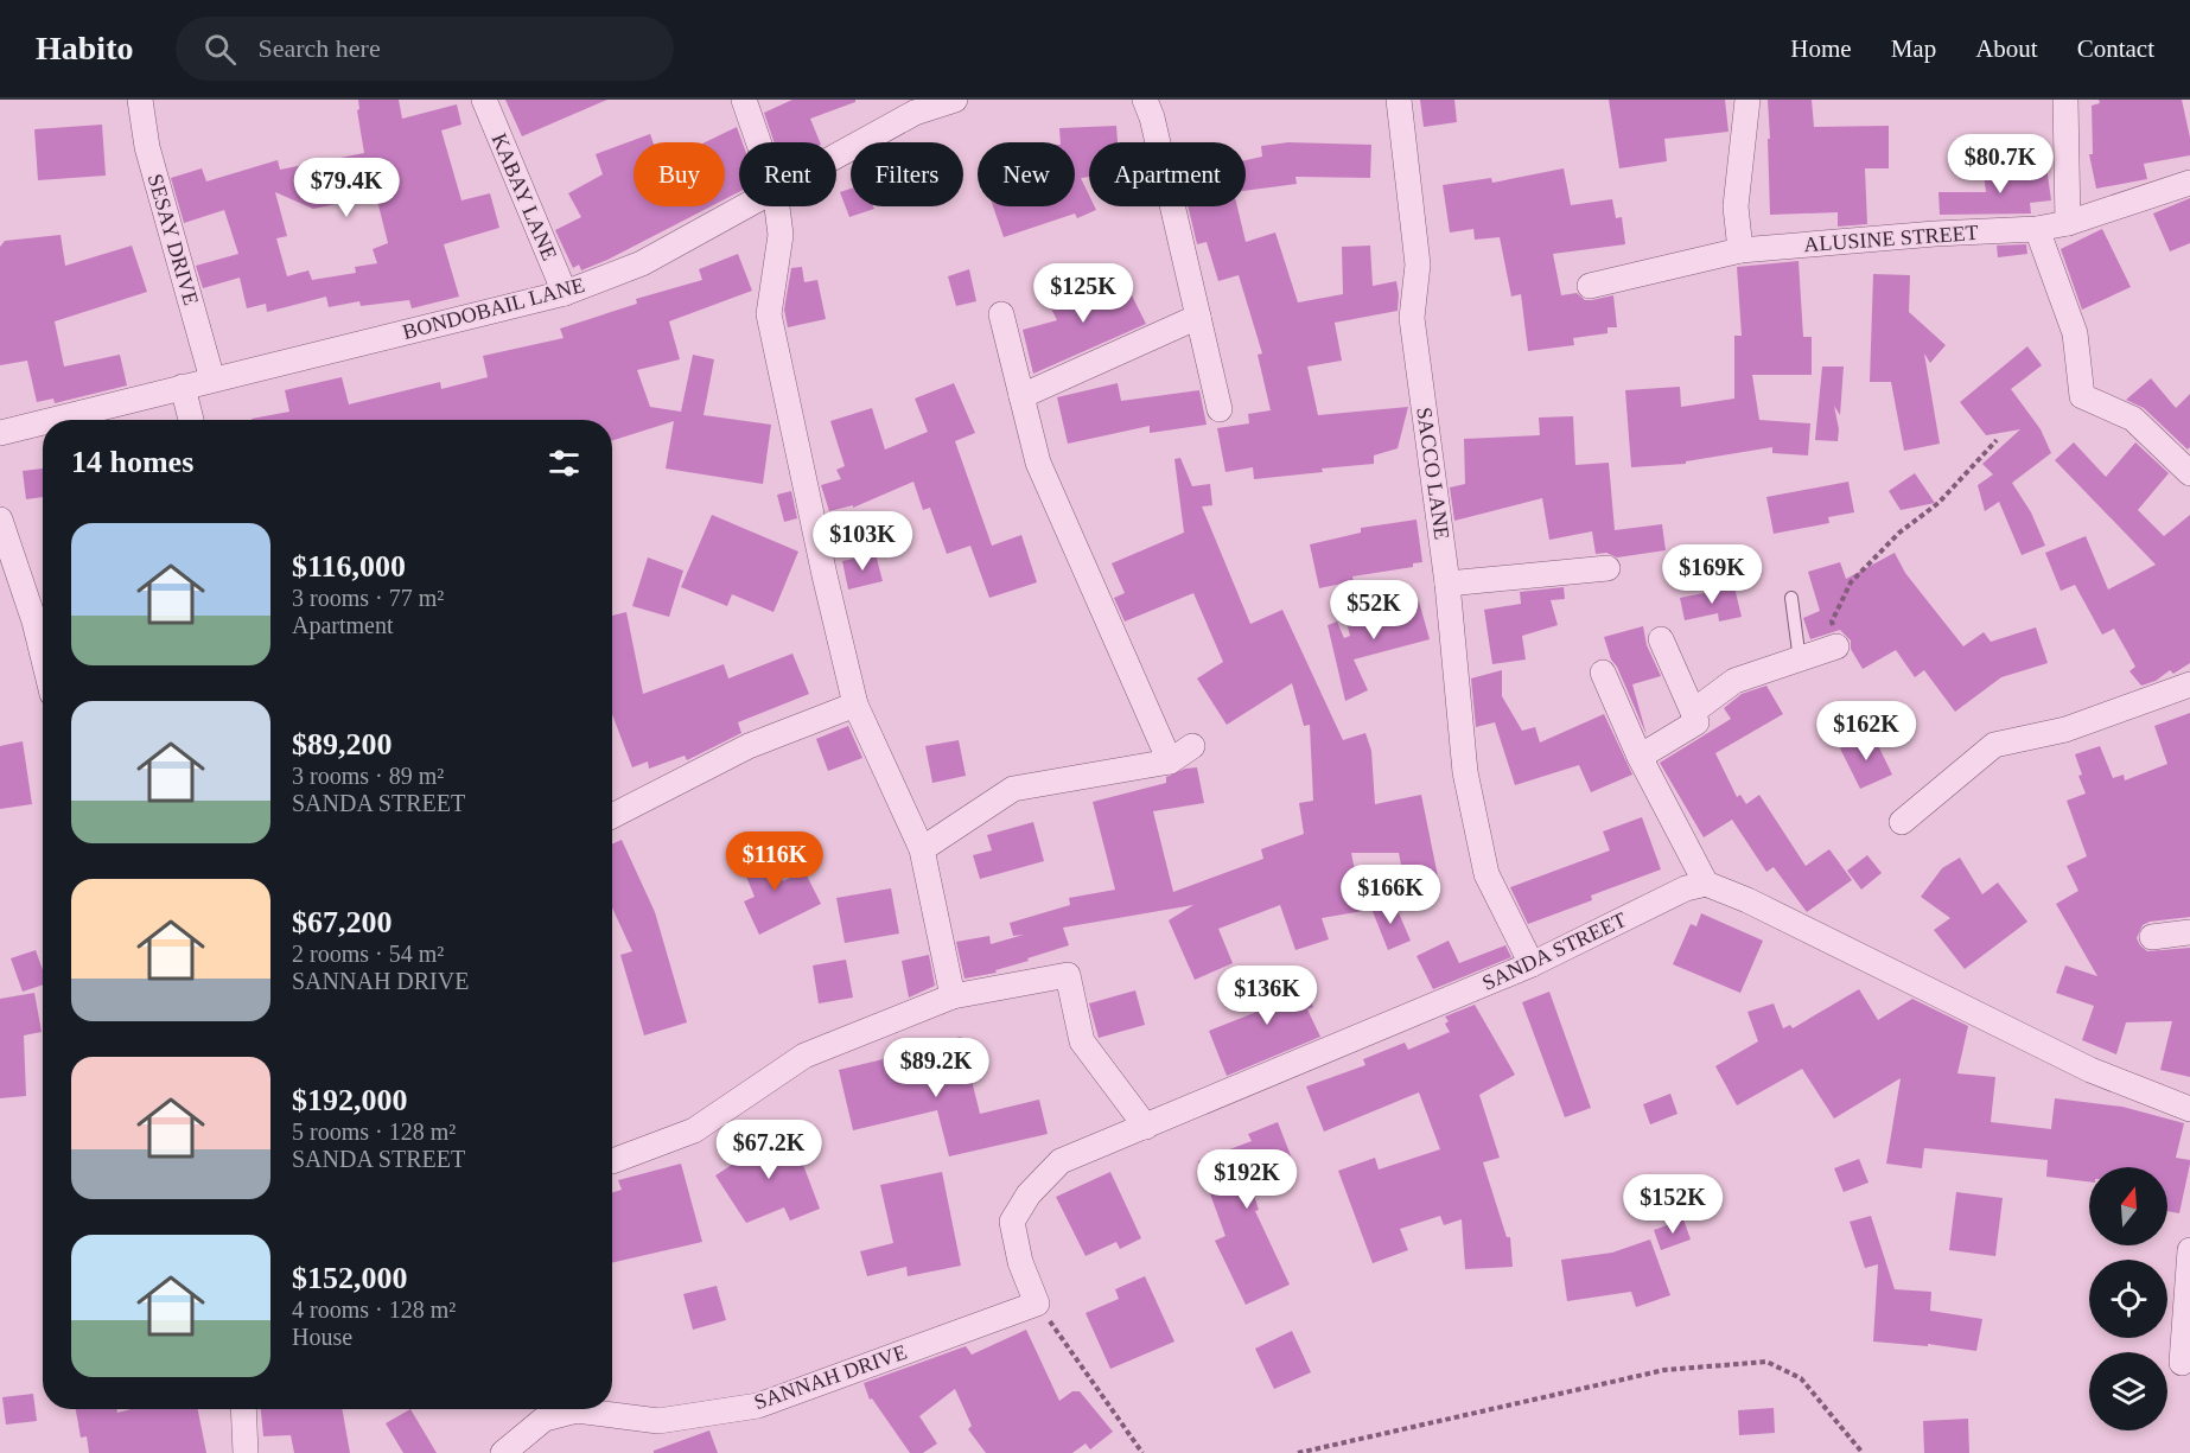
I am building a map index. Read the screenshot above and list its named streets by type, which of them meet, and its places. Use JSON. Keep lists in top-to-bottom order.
{
  "streets": {
    "street": [
      "KABAY LANE",
      "ALUSINE STREET",
      "SESAY DRIVE",
      "BONDOBAIL LANE",
      "SACCO LANE",
      "SANDA STREET",
      "SANNAH DRIVE"
    ]
  },
  "crossings": [
    ["KABAY LANE", "BONDOBAIL LANE"],
    ["SESAY DRIVE", "BONDOBAIL LANE"],
    ["SACCO LANE", "SANDA STREET"],
    ["SANDA STREET", "SANNAH DRIVE"]
  ],
  "north": "top",
  "page": {
    "header": "Habito",
    "search": "Search here",
    "nav": [
      "Home",
      "Map",
      "About",
      "Contact"
    ],
    "price": [
      "$80.7K",
      "$79.4K",
      "$125K",
      "$103K",
      "$169K",
      "$52K",
      "$162K",
      "$116K",
      "$166K",
      "$136K",
      "$89.2K",
      "$67.2K",
      "$192K",
      "$152K"
    ],
    "chip": [
      "Buy",
      "Rent",
      "Filters",
      "New",
      "Apartment"
    ],
    "heading": "14 homes",
    "list": [
      {
        "name": "$116,000",
        "note": "3 rooms · 77 m² · Apartment"
      },
      {
        "name": "$89,200",
        "note": "3 rooms · 89 m² · SANDA STREET"
      },
      {
        "name": "$67,200",
        "note": "2 rooms · 54 m² · SANNAH DRIVE"
      },
      {
        "name": "$192,000",
        "note": "5 rooms · 128 m² · SANDA STREET"
      },
      {
        "name": "$152,000",
        "note": "4 rooms · 128 m² · House"
      }
    ]
  }
}
